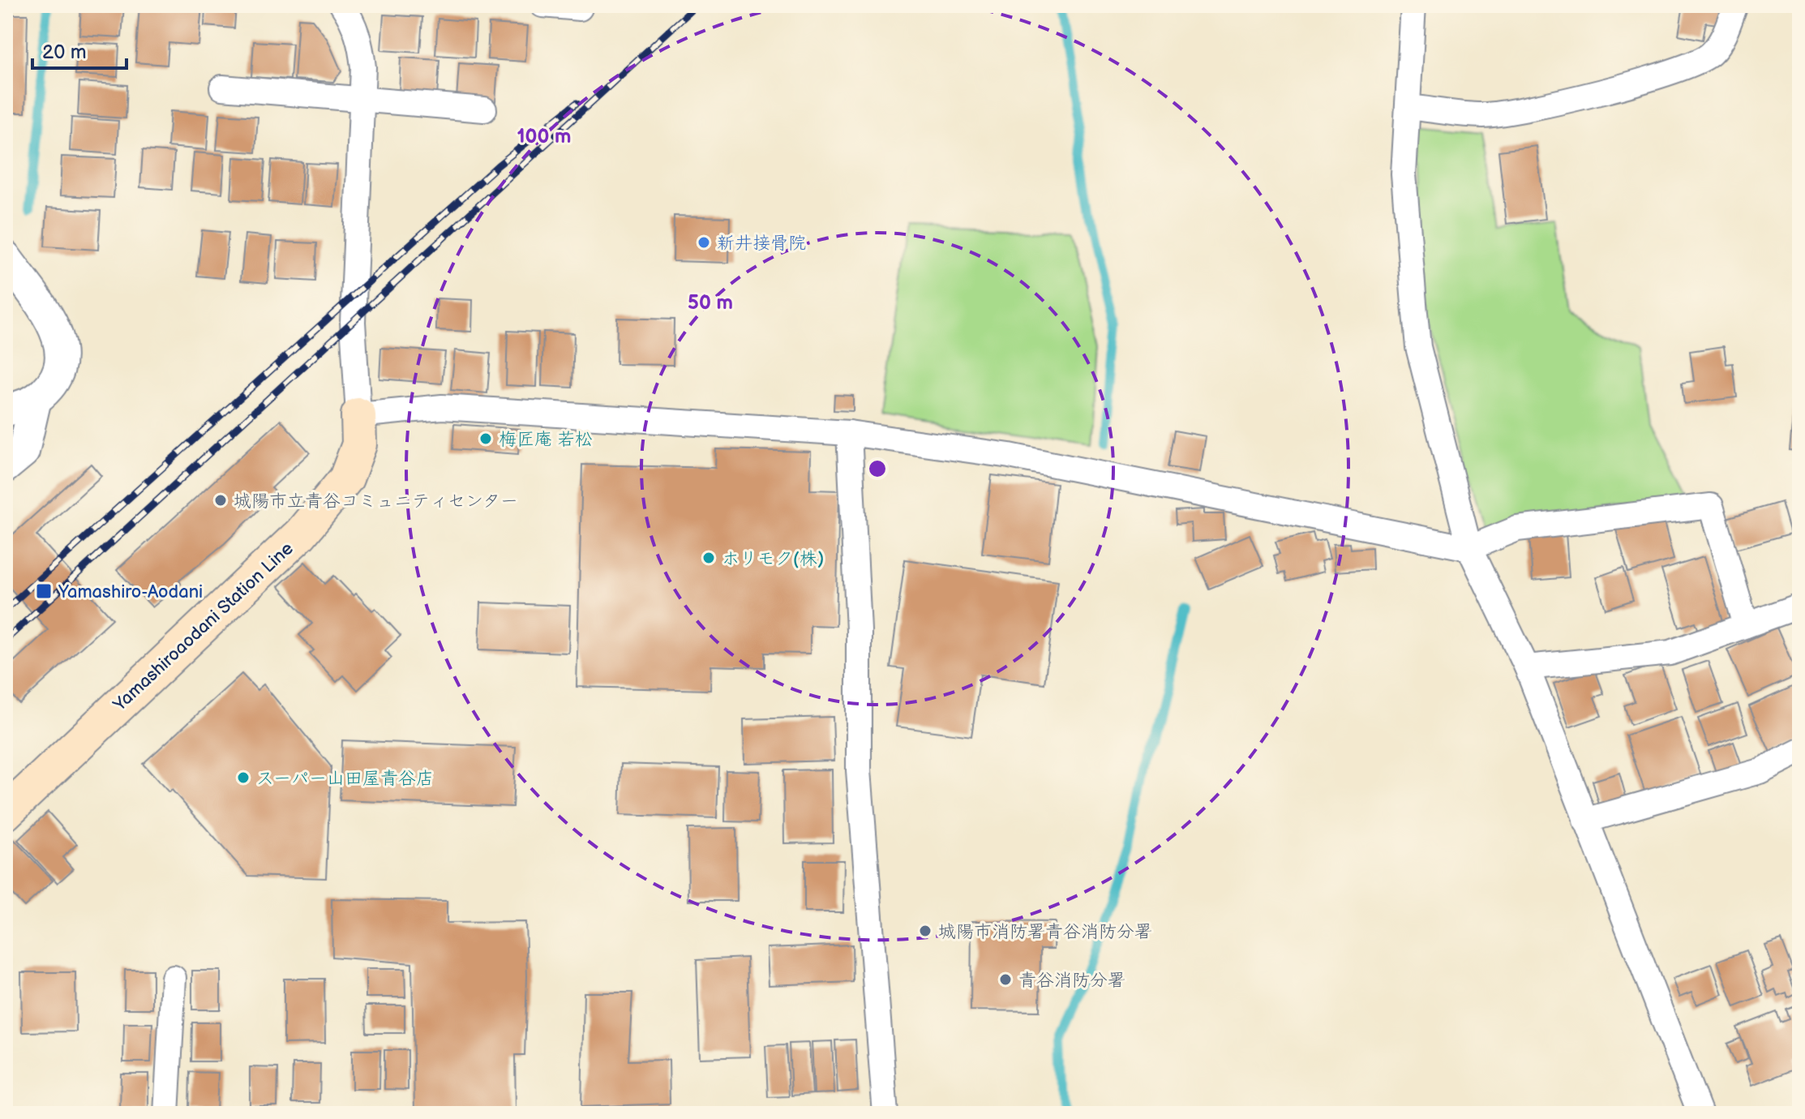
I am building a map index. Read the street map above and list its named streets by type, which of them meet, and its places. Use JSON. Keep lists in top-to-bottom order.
{
  "streets": {
    "main road": ["Yamashiroaodani Station Line"]
  },
  "places": {
    "other": [
      "新井接骨院",
      "梅匠庵 若松",
      "城陽市立青谷コミュニティセンター",
      "ホリモク(株)",
      "スーパー山田屋青谷店",
      "城陽市消防署青谷消防分署",
      "青谷消防分署"
    ],
    "transit": ["Yamashiro-Aodani"]
  },
  "scale_bar": "20 m",
  "rings": ["100 m", "50 m"]
}
